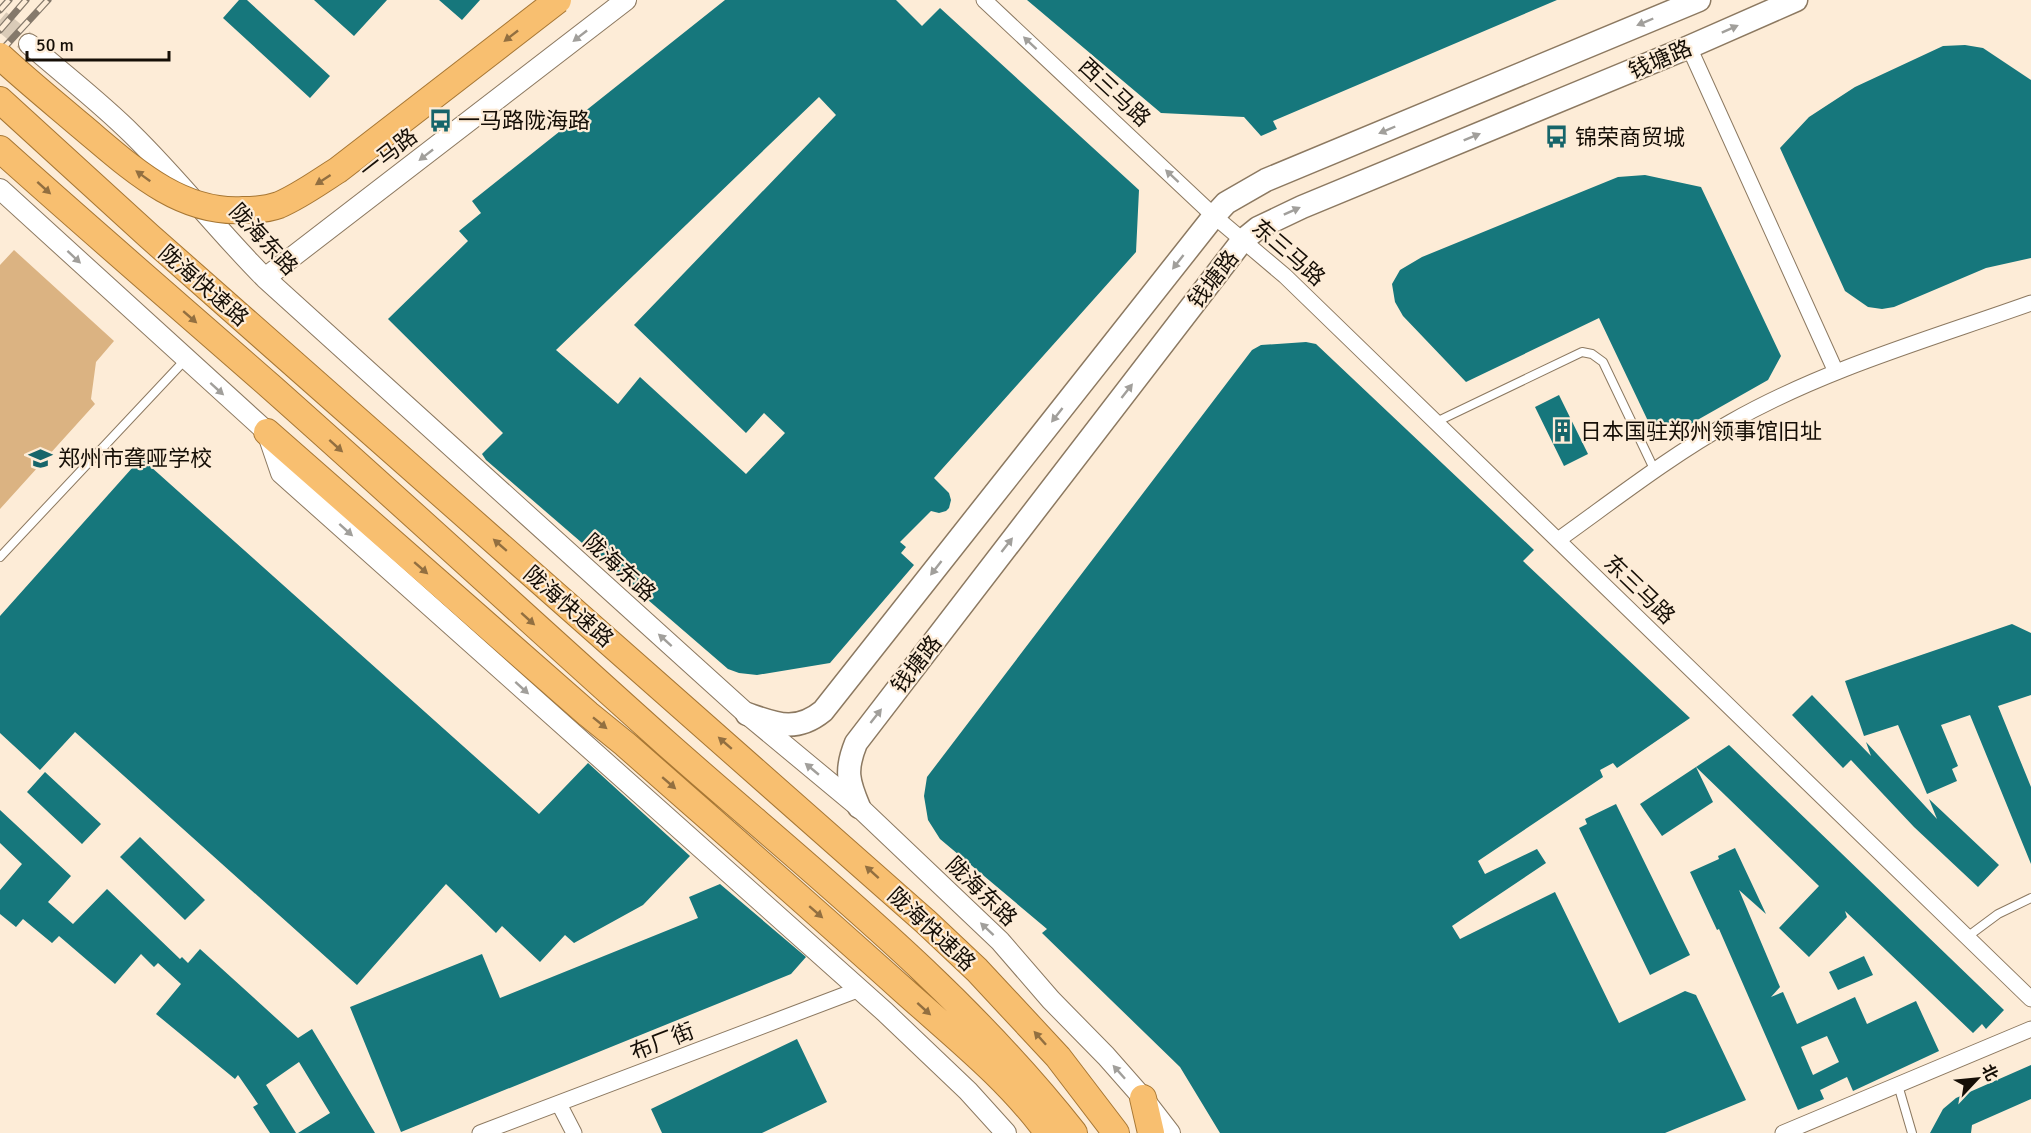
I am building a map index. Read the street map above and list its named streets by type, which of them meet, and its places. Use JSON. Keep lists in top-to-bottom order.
{
  "streets": {
    "highway": ["陇海快速路"],
    "main road": ["钱塘路"],
    "street": [
      "西三马路",
      "一马路",
      "陇海东路",
      "东三马路",
      "布厂街"
    ]
  },
  "crossings": [
    ["钱塘路", "西三马路"],
    ["钱塘路", "陇海东路"],
    ["钱塘路", "东三马路"],
    ["西三马路", "东三马路"],
    ["一马路", "陇海东路"]
  ],
  "one_way": ["西三马路", "一马路"],
  "places": {
    "bus stop": ["一马路陇海路", "锦荣商贸城"],
    "building": ["日本国驻郑州领事馆旧址"],
    "school or university": ["郑州市聋哑学校"]
  },
  "scale_bar": "50 m",
  "north": "top right"
}
